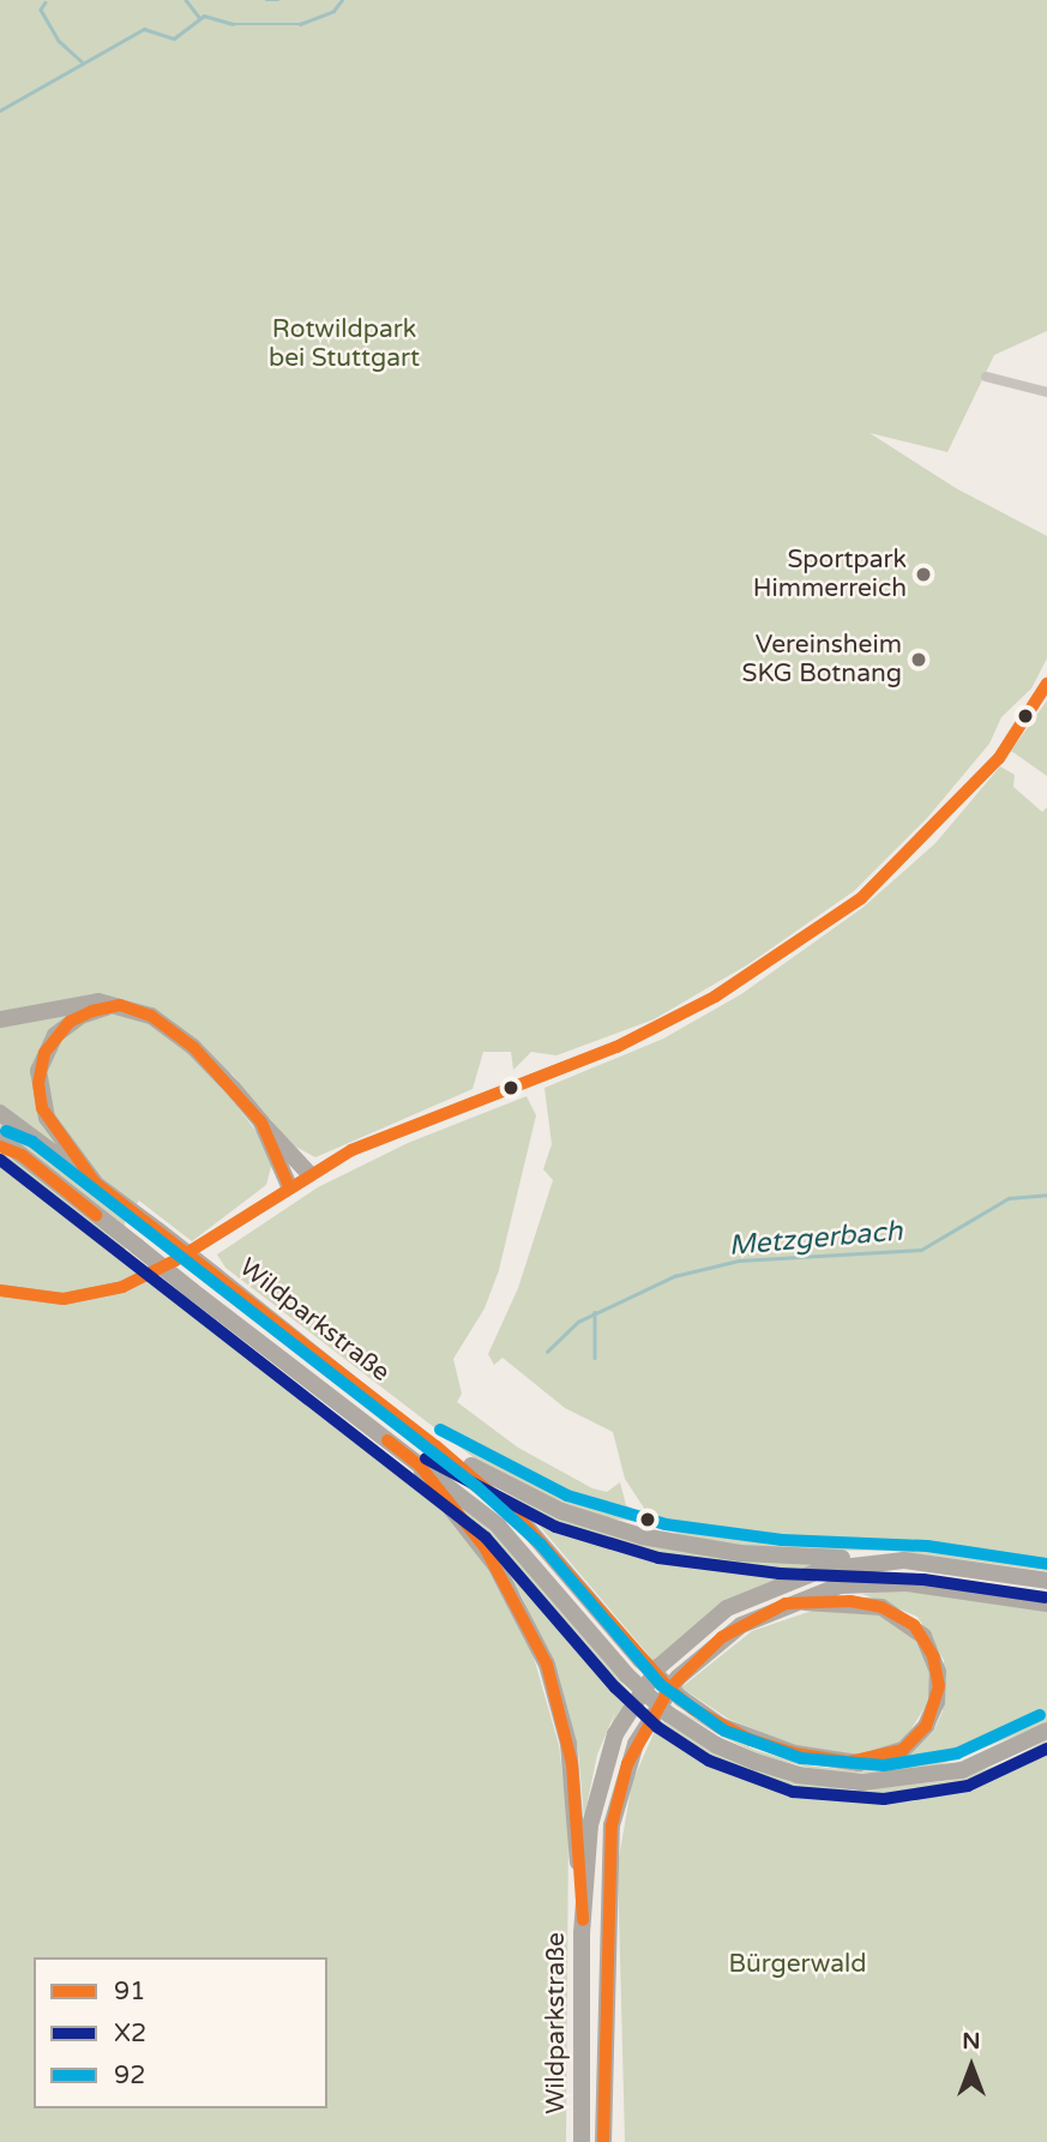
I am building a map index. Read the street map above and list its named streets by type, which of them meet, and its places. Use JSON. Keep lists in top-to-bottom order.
{
  "streets": {
    "highway": ["Wildparkstraße"]
  },
  "water": ["Metzgerbach"],
  "parks": ["Rotwildpark bei Stuttgart", "Bürgerwald"],
  "places": ["Sportpark Himmerreich", "Vereinsheim SKG Botnang"],
  "lines": ["transit line 91", "transit line 92", "transit line X2"],
  "legend": ["91", "X2", "92"],
  "north": "top"
}
